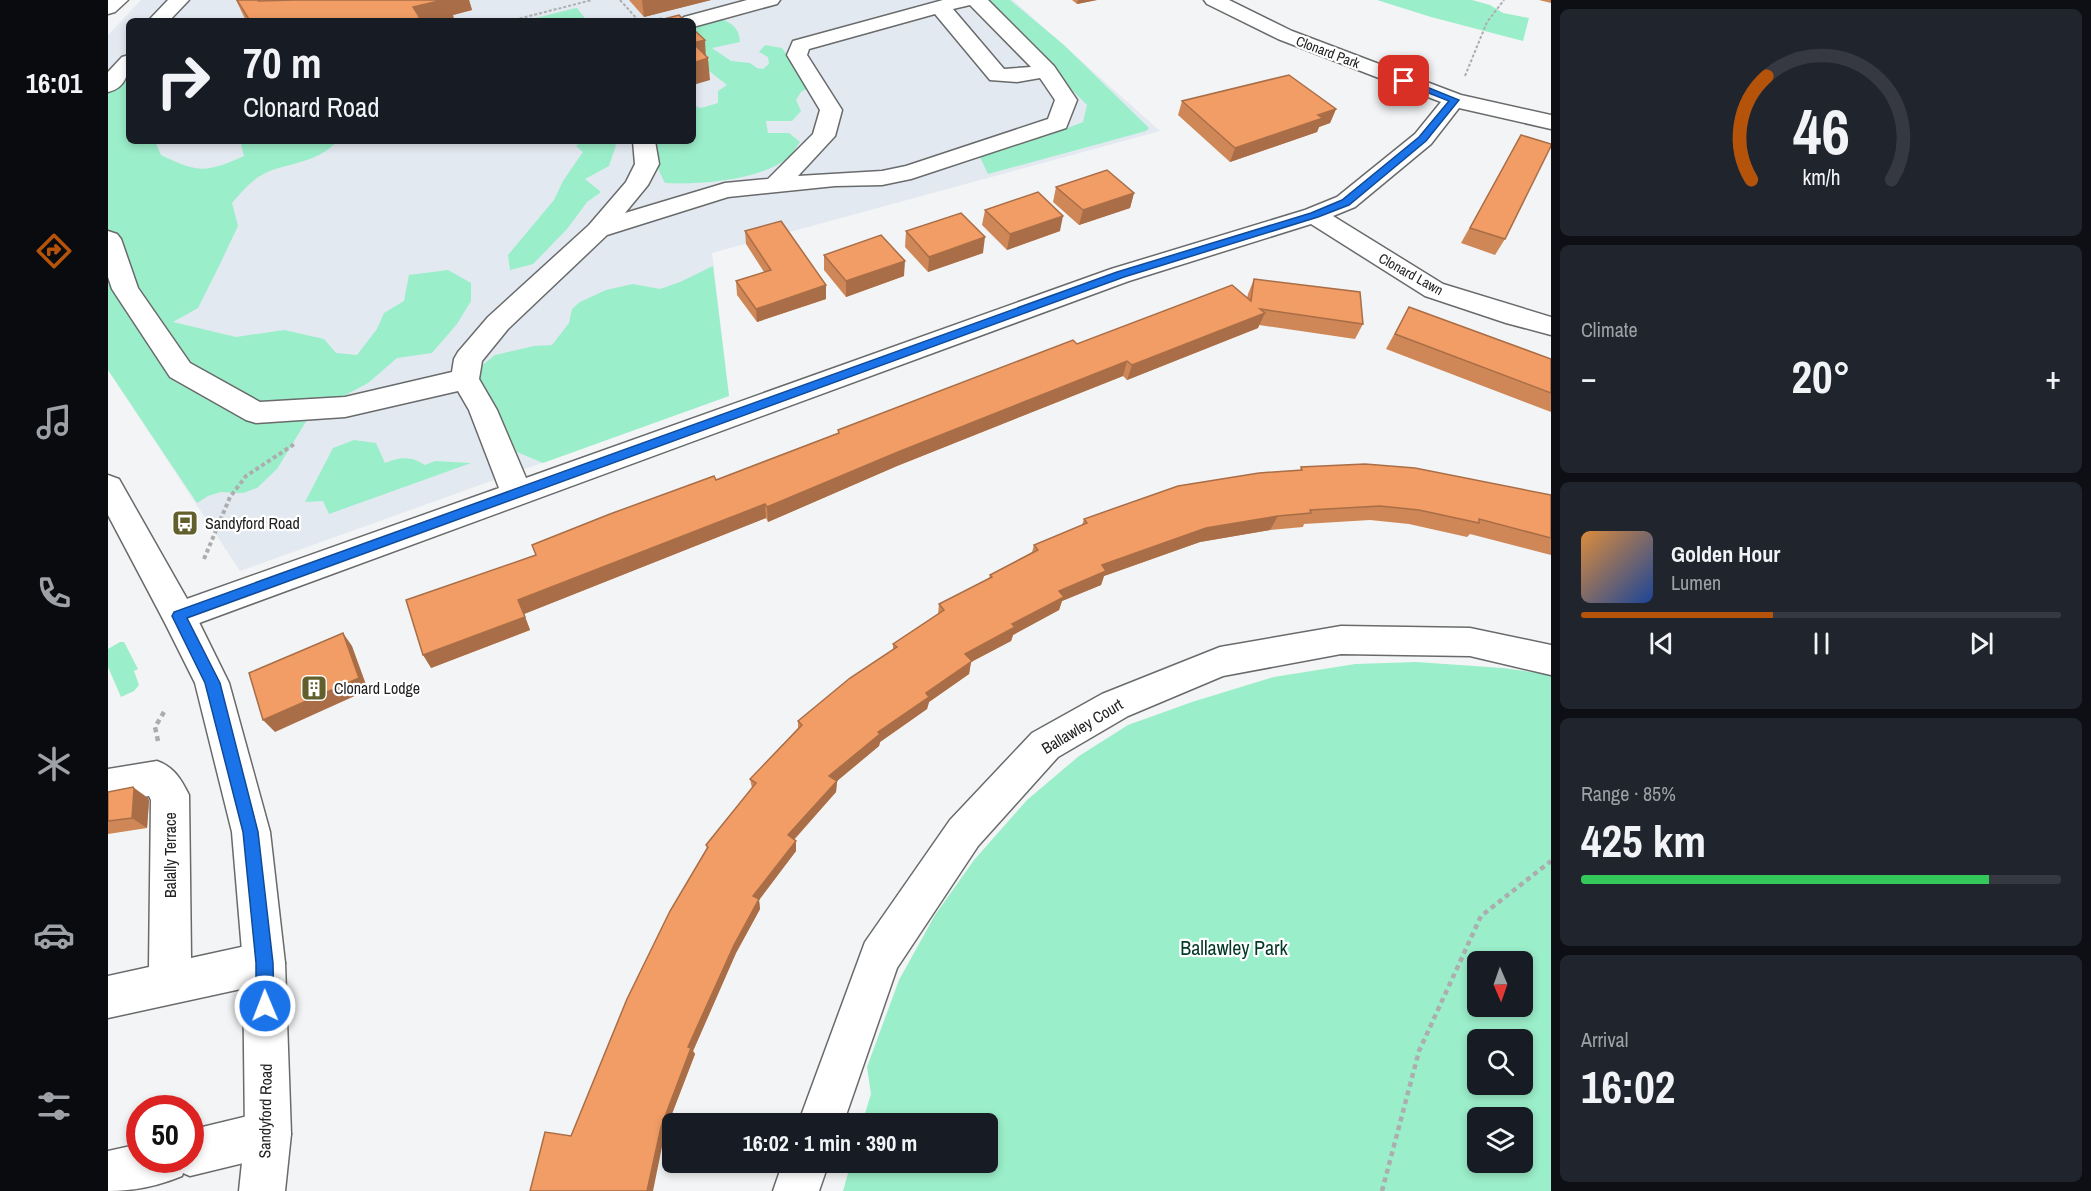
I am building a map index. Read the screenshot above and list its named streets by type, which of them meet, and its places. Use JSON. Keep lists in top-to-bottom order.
{
  "streets": {
    "street": [
      "Clonard Park",
      "Clonard Lawn",
      "Ballawley Court",
      "Balally Terrace",
      "Sandyford Road"
    ]
  },
  "parks": ["Ballawley Park"],
  "places": {
    "bus stop": ["Sandyford Road"],
    "building": ["Clonard Lodge"]
  },
  "north": "bottom",
  "page": {
    "tabs": "16:01",
    "turn": ["70 m", "Clonard Road"],
    "tile": [
      "Climate",
      ["Range · 85%", "425 km"],
      ["Arrival", "16:02"]
    ],
    "heat": ["−", "20°", "+"],
    "song": ["Golden Hour", "Lumen"],
    "limit": "50",
    "trip": "16:02 · 1 min · 390 m",
    "gauge": ["46", "km/h"]
  }
}
